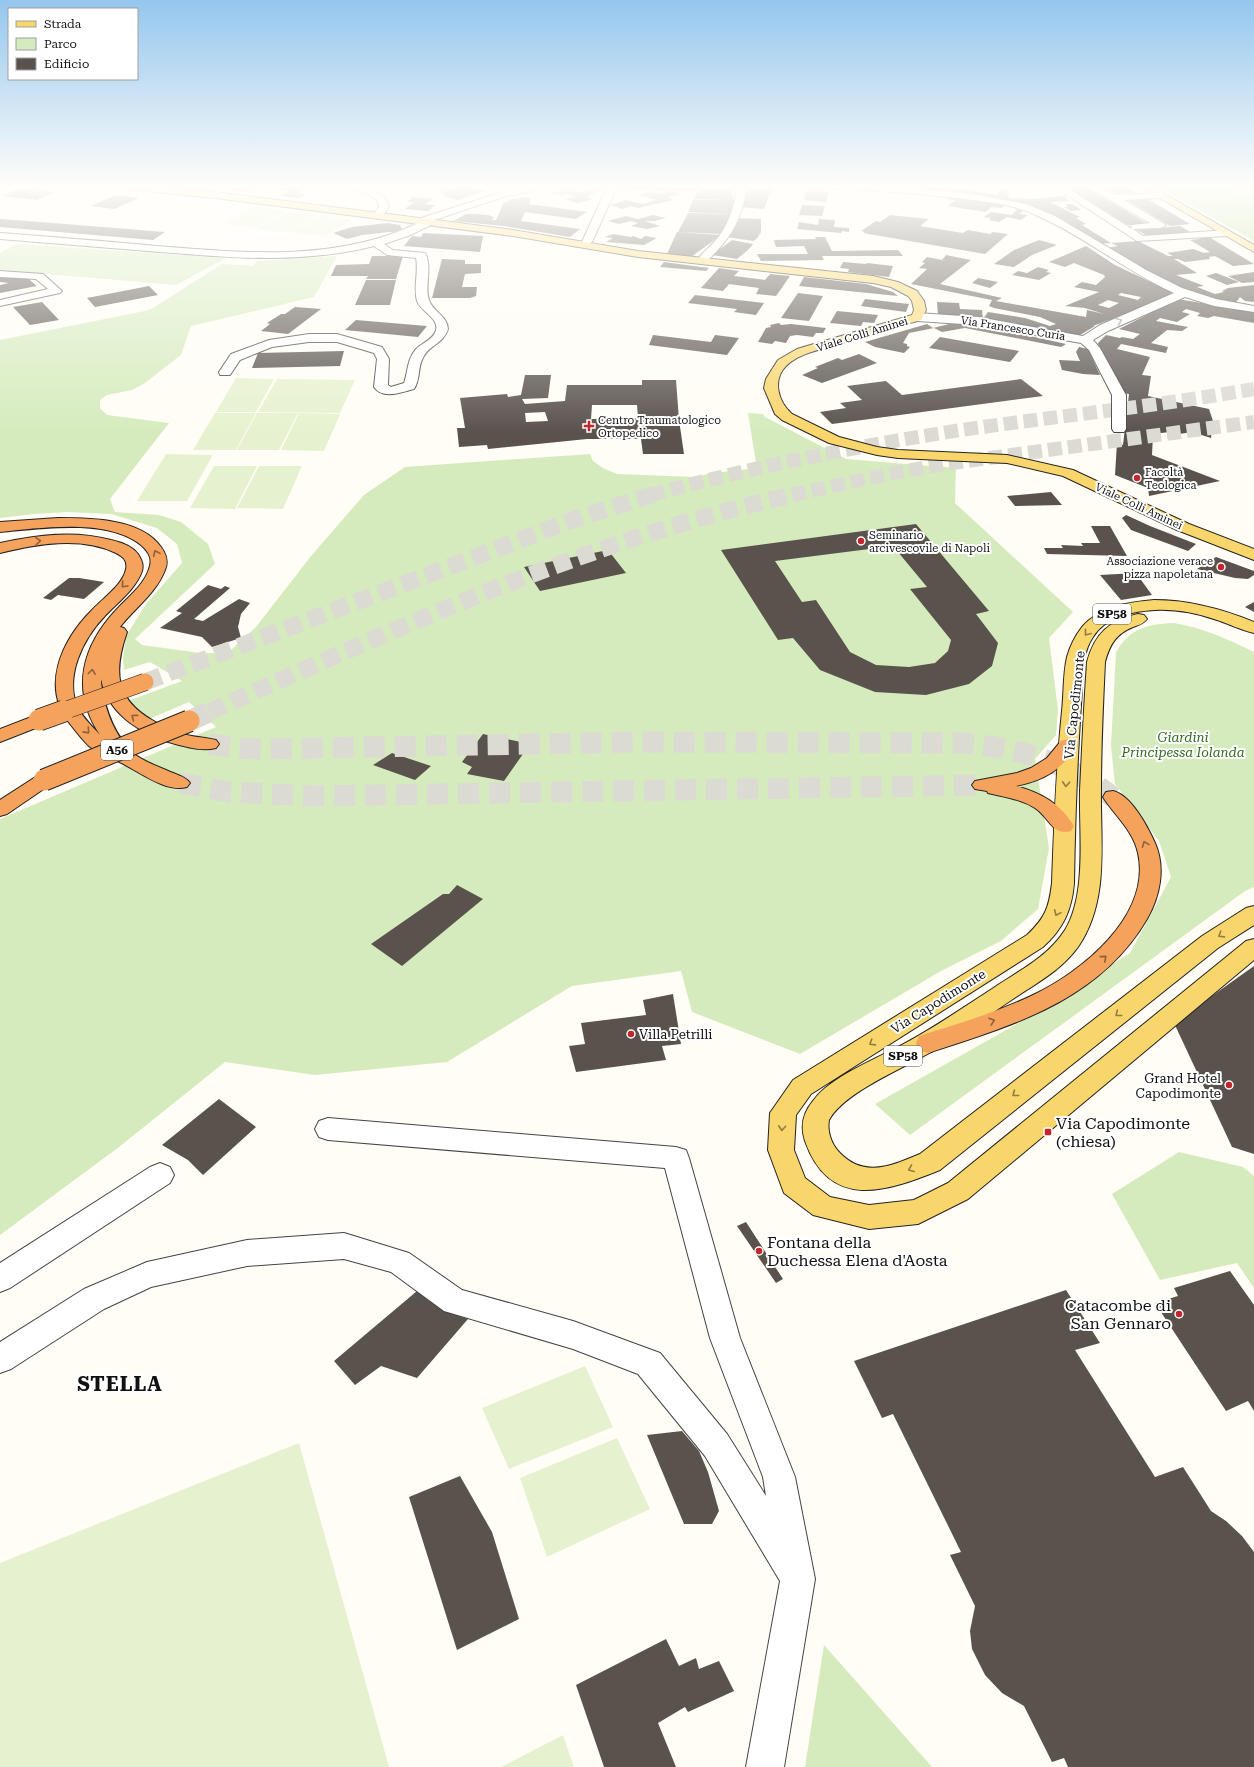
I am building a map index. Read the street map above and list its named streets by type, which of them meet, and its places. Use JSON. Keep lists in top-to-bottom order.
{
  "streets": {
    "highway": ["A56"],
    "main road": ["Viale Colli Aminei", "SP58", "Via Capodimonte"],
    "street": ["Via Francesco Curia"]
  },
  "crossings": [
    ["Via Francesco Curia", "Viale Colli Aminei"]
  ],
  "districts": ["STELLA"],
  "parks": ["Giardini Principessa Iolanda"],
  "places": {
    "health": ["Centro Traumatologico Ortopedico"],
    "other": [
      "Facoltà Teologica",
      "Seminario arcivescovile di Napoli",
      "Associazione verace pizza napoletana",
      "Villa Petrilli",
      "Grand Hotel Capodimonte",
      "Fontana della Duchessa Elena d'Aosta",
      "Catacombe di San Gennaro"
    ],
    "transit": ["Via Capodimonte (chiesa)"]
  },
  "legend": ["Strada", "Parco", "Edificio"]
}
